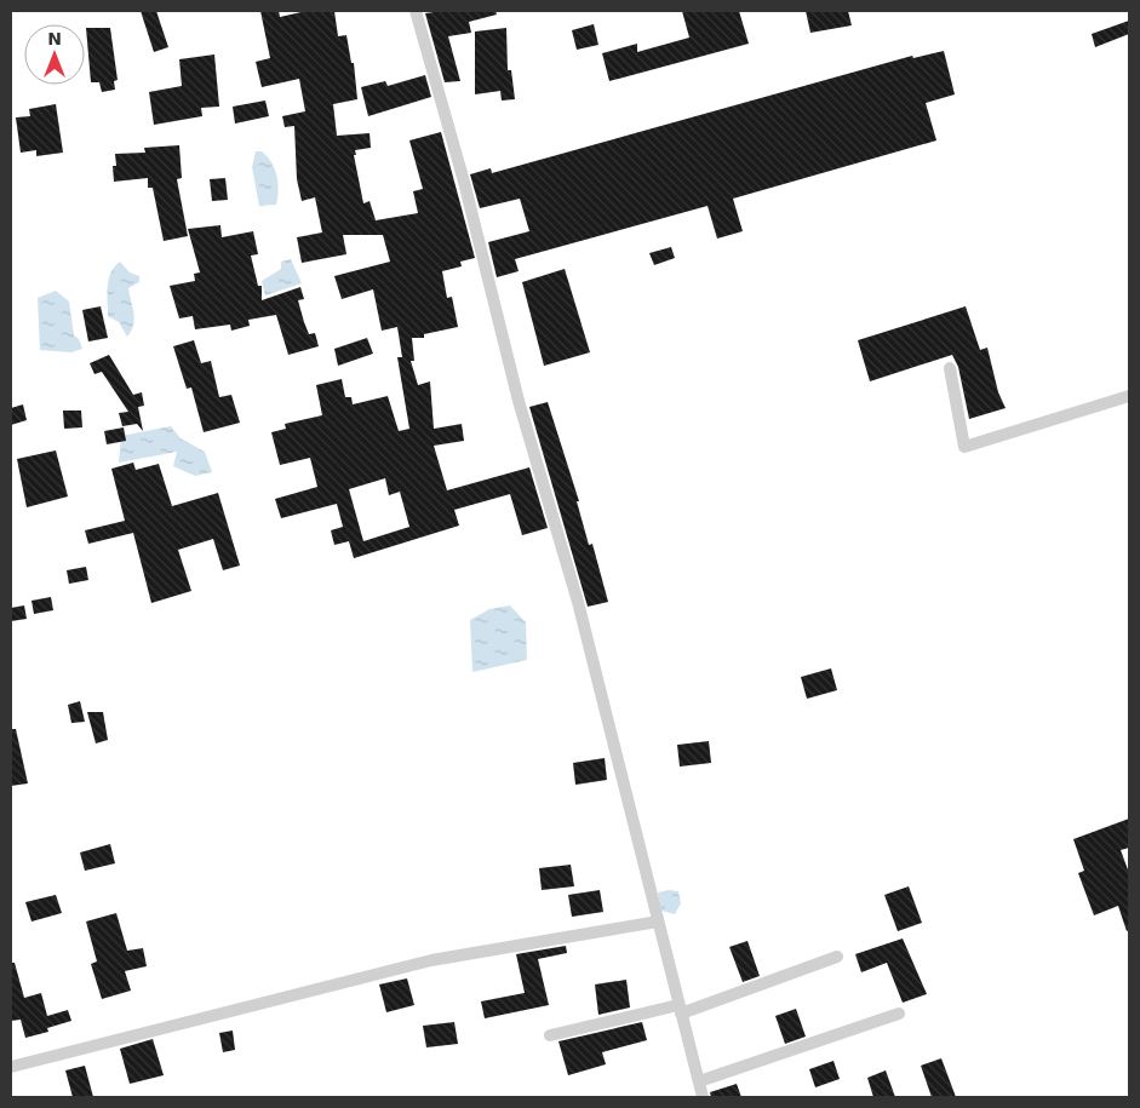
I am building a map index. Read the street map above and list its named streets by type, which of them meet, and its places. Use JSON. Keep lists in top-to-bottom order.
{
  "north": "top"
}
